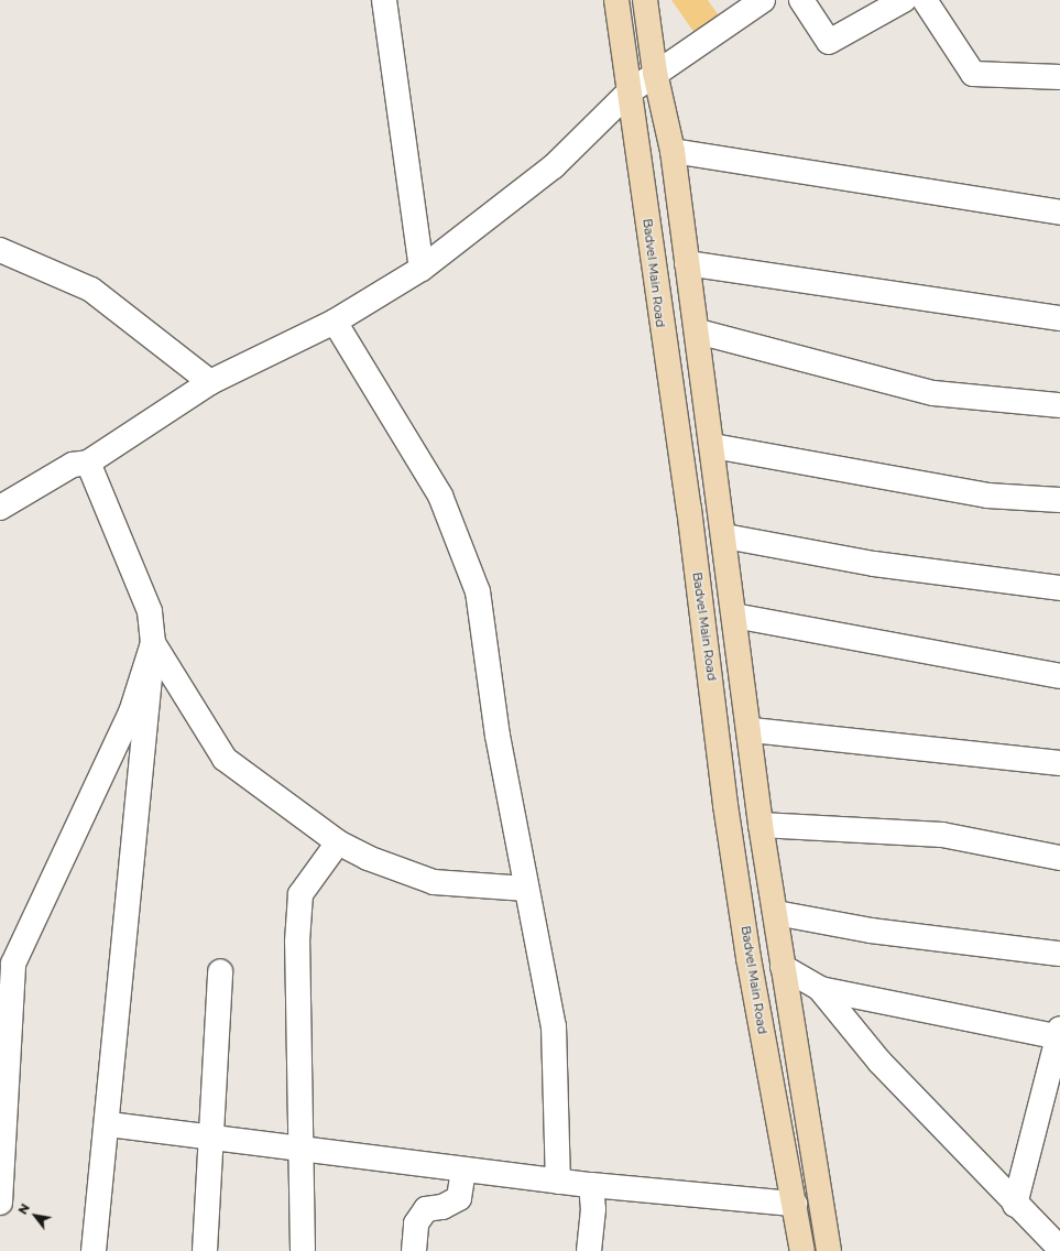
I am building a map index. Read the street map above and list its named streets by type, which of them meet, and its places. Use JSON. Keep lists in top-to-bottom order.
{
  "streets": {
    "main road": ["Badvel Main Road"]
  },
  "north": "top left"
}
